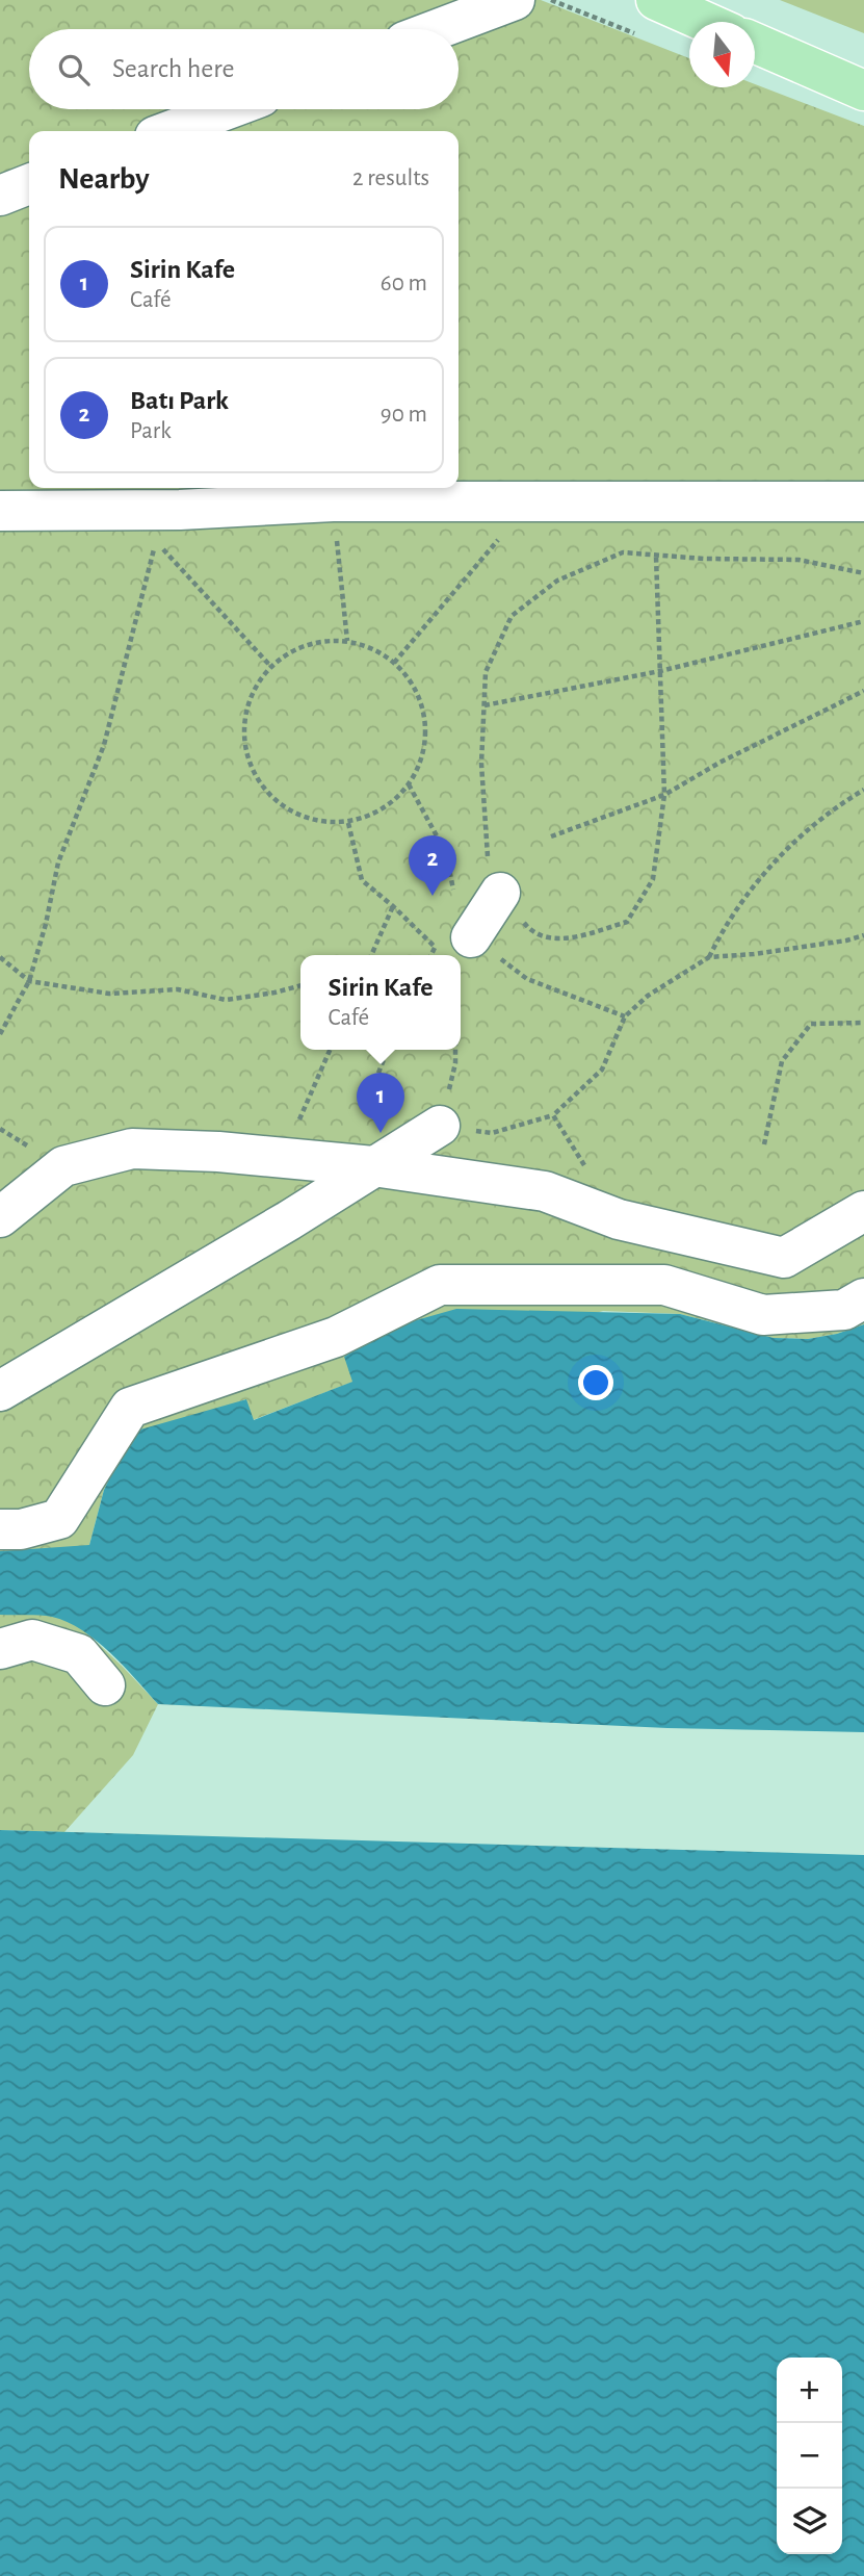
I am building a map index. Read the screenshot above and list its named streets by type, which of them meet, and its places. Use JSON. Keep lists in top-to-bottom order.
{
  "north": "bottom",
  "page": {
    "search": "Search here",
    "heading": ["Nearby", "2 results"],
    "list": [
      {
        "mark": "1",
        "name": "Sirin Kafe",
        "note": "Café",
        "value": "60 m"
      },
      {
        "mark": "2",
        "name": "Batı Park",
        "note": "Park",
        "value": "90 m"
      }
    ],
    "pins": ["2", "1"],
    "popup": ["Sirin Kafe", "Café"],
    "map_buttons": ["+", "−"]
  }
}
